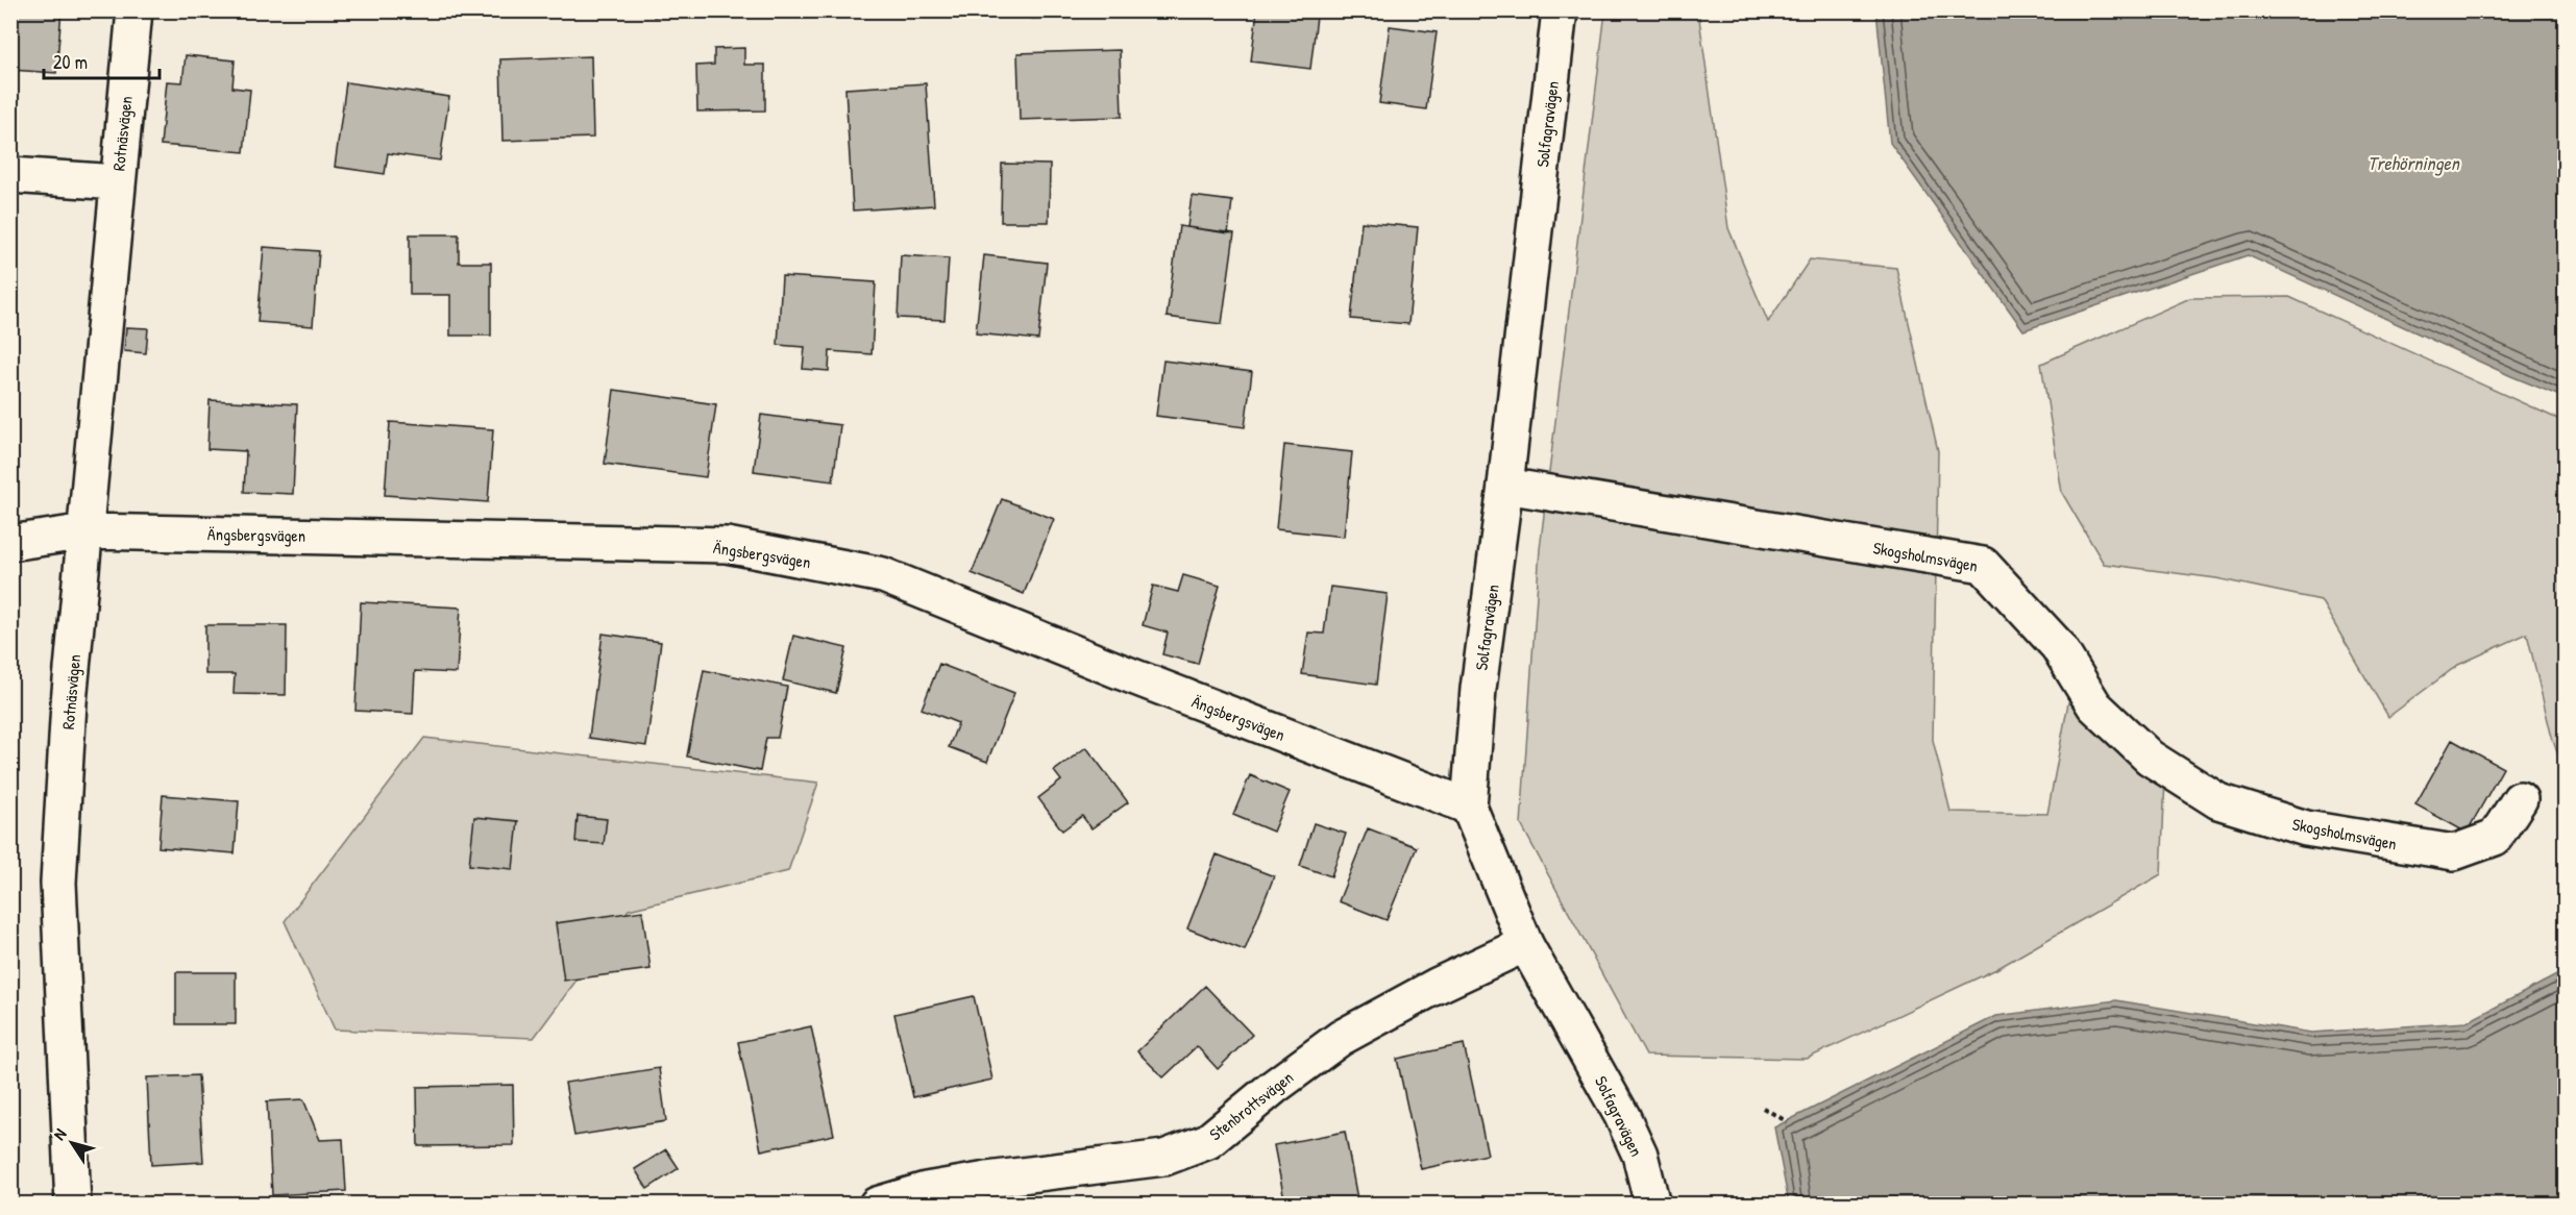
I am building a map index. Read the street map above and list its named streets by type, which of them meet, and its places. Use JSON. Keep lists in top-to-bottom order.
{
  "streets": {
    "street": [
      "Solfagravägen",
      "Rotnäsvägen",
      "Ängsbergsvägen",
      "Skogsholmsvägen",
      "Stenbrottsvägen"
    ]
  },
  "crossings": [
    ["Solfagravägen", "Ängsbergsvägen"],
    ["Solfagravägen", "Skogsholmsvägen"],
    ["Solfagravägen", "Stenbrottsvägen"],
    ["Rotnäsvägen", "Ängsbergsvägen"]
  ],
  "water": ["Trehörningen"],
  "scale_bar": "20 m",
  "north": "top left"
}
